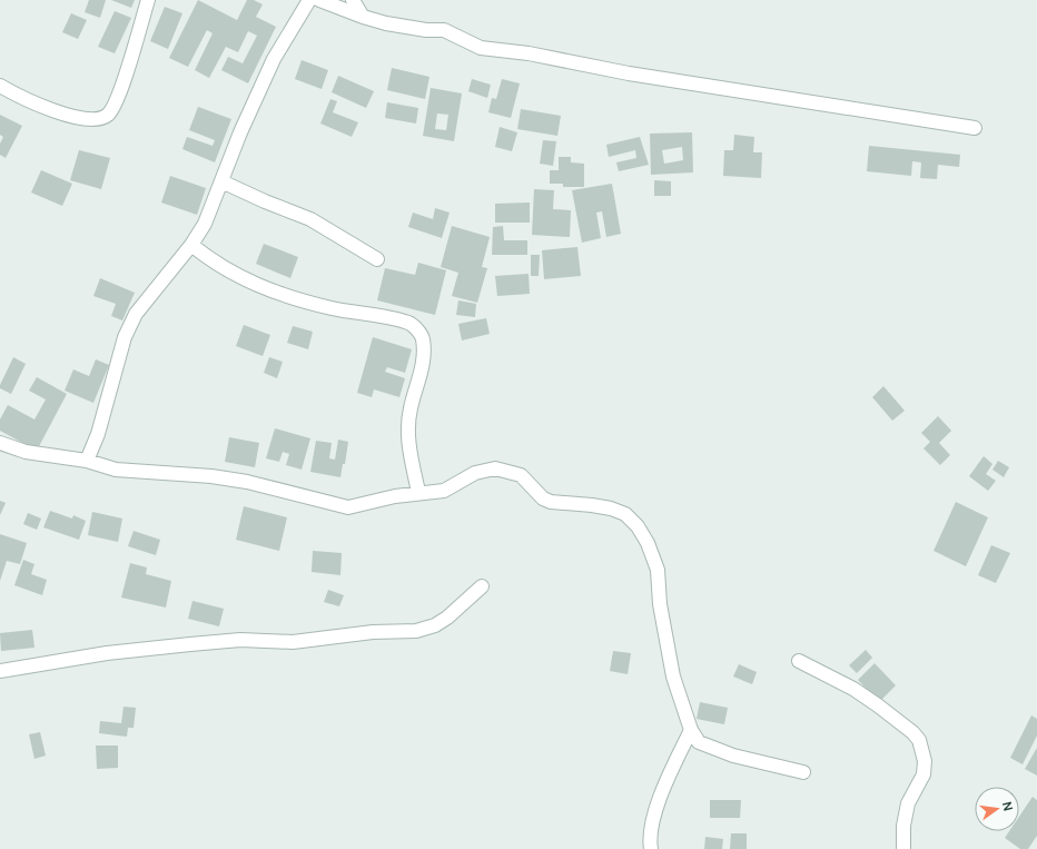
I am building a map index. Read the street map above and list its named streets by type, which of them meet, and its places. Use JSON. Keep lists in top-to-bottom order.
{
  "north": "right"
}
